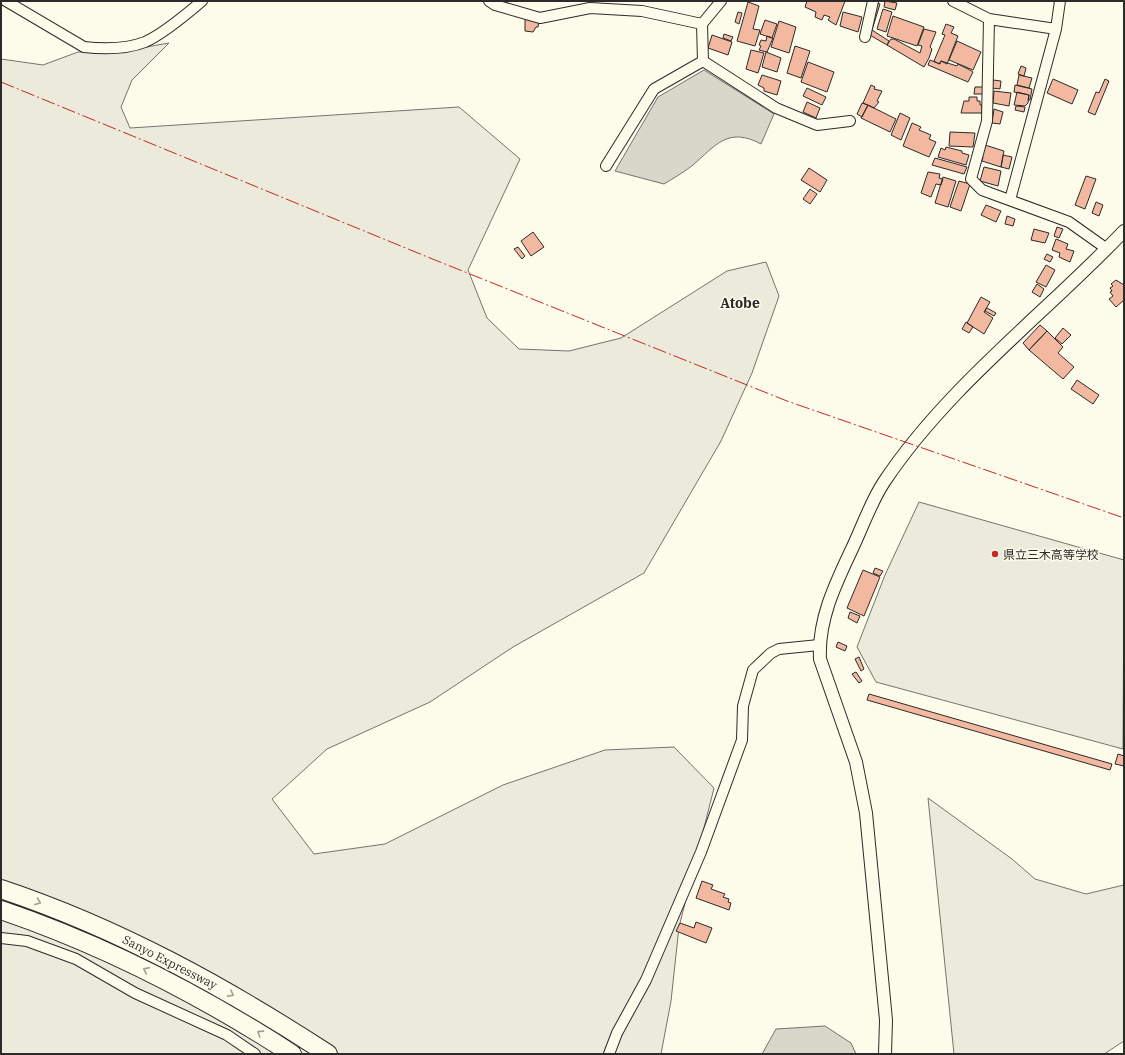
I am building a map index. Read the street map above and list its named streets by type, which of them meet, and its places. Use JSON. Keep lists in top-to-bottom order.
{
  "streets": {
    "highway": ["Sanyo Expressway"]
  },
  "districts": ["Atobe"],
  "places": ["県立三木高等学校"]
}
